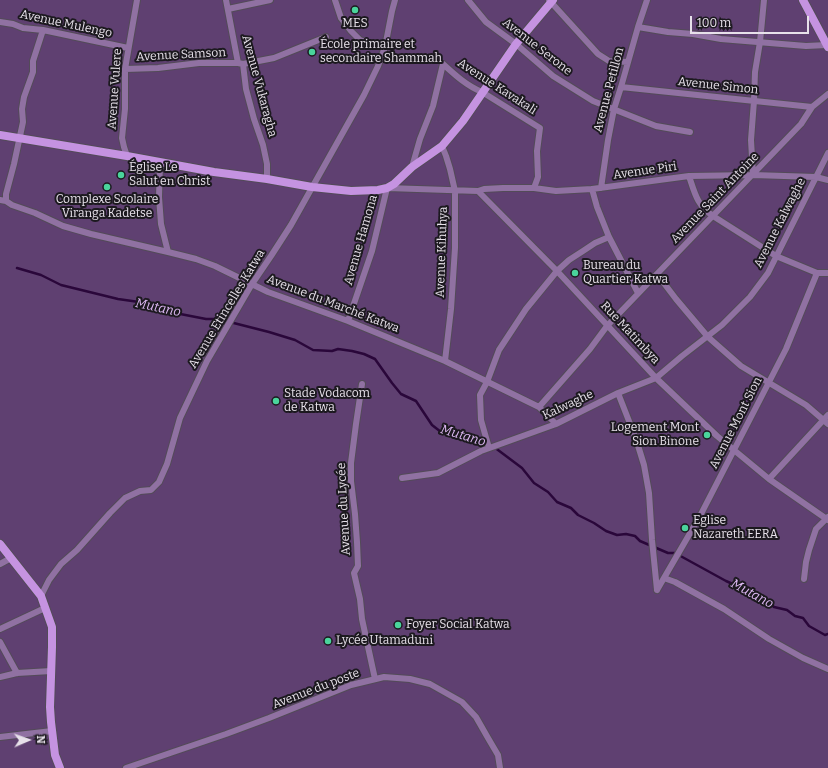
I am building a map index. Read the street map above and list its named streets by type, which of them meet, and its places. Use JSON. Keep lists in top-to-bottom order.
{
  "streets": {
    "street": [
      "Avenue Mulengo",
      "Avenue Serone",
      "Avenue Samson",
      "Avenue Vukaragha",
      "Avenue Simon",
      "Avenue Kavakali",
      "Avenue Vulere",
      "Avenue Petillon",
      "Avenue Piri",
      "Avenue Saint Antoine",
      "Avenue Kalwaghe",
      "Avenue Hamona",
      "Avenue Kihuhya",
      "Avenue du Marché Katwa",
      "Avenue Etincelles Katwa",
      "Rue Matimbya",
      "Kalwaghe",
      "Avenue Mont Sion",
      "Avenue du Lycée",
      "Avenue du poste"
    ]
  },
  "crossings": [
    ["Avenue Mulengo", "Avenue Vulere"],
    ["Avenue Serone", "Avenue Petillon"],
    ["Avenue Samson", "Avenue Vukaragha"],
    ["Avenue Samson", "Avenue Vulere"],
    ["Avenue Simon", "Avenue Petillon"],
    ["Avenue Simon", "Avenue Saint Antoine"],
    ["Avenue Kavakali", "Avenue Piri"],
    ["Avenue Petillon", "Avenue Piri"],
    ["Avenue Piri", "Avenue Saint Antoine"],
    ["Avenue Piri", "Avenue Kalwaghe"],
    ["Avenue Piri", "Rue Matimbya"],
    ["Avenue Saint Antoine", "Avenue du Marché Katwa"],
    ["Avenue Saint Antoine", "Rue Matimbya"],
    ["Avenue Kalwaghe", "Rue Matimbya"],
    ["Avenue Kalwaghe", "Kalwaghe"],
    ["Avenue Hamona", "Avenue du Marché Katwa"],
    ["Avenue Kihuhya", "Avenue du Marché Katwa"],
    ["Avenue du Marché Katwa", "Avenue Etincelles Katwa"],
    ["Avenue du Marché Katwa", "Kalwaghe"],
    ["Rue Matimbya", "Kalwaghe"],
    ["Rue Matimbya", "Avenue Mont Sion"],
    ["Kalwaghe", "Avenue Mont Sion"],
    ["Avenue du Lycée", "Avenue du poste"]
  ],
  "water": ["Mutano"],
  "places": [
    "MES",
    "École primaire et secondaire Shammah",
    "Église Le Salut en Christ",
    "Complexe Scolaire Viranga Kadetse",
    "Bureau du Quartier Katwa",
    "Stade Vodacom de Katwa",
    "Logement Mont Sion Binone",
    "Eglise Nazareth EERA",
    "Foyer Social Katwa",
    "Lycée Utamaduni"
  ],
  "scale_bar": "100 m",
  "north": "right"
}
